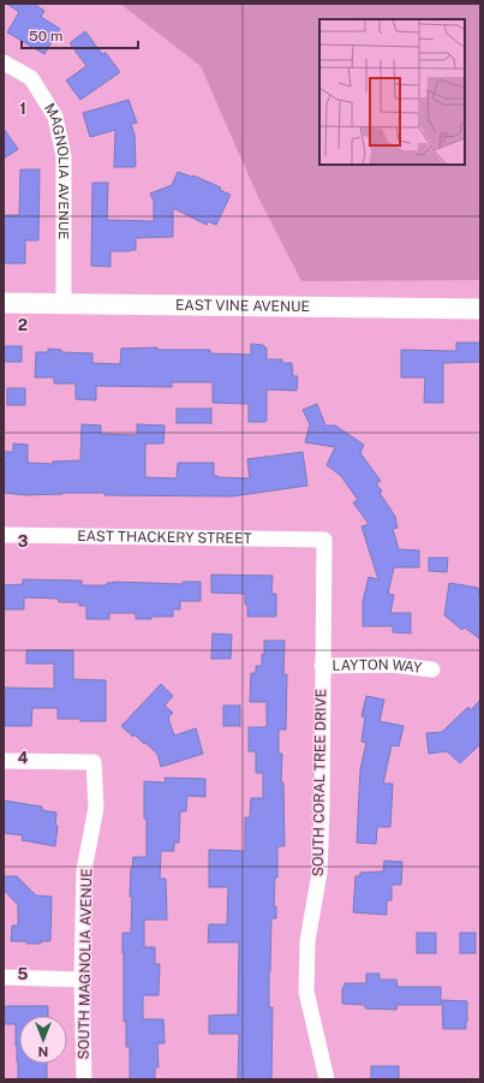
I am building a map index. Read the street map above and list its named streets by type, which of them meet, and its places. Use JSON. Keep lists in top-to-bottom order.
{
  "streets": {
    "street": [
      "MAGNOLIA AVENUE",
      "EAST VINE AVENUE",
      "EAST THACKERY STREET",
      "LAYTON WAY",
      "SOUTH CORAL TREE DRIVE",
      "SOUTH MAGNOLIA AVENUE"
    ]
  },
  "crossings": [
    ["MAGNOLIA AVENUE", "EAST VINE AVENUE"],
    ["EAST THACKERY STREET", "SOUTH CORAL TREE DRIVE"],
    ["LAYTON WAY", "SOUTH CORAL TREE DRIVE"]
  ],
  "scale_bar": "50 m",
  "north": "bottom",
  "grid": {
    "rows": [
      "1",
      "2",
      "3",
      "4",
      "5"
    ]
  }
}
